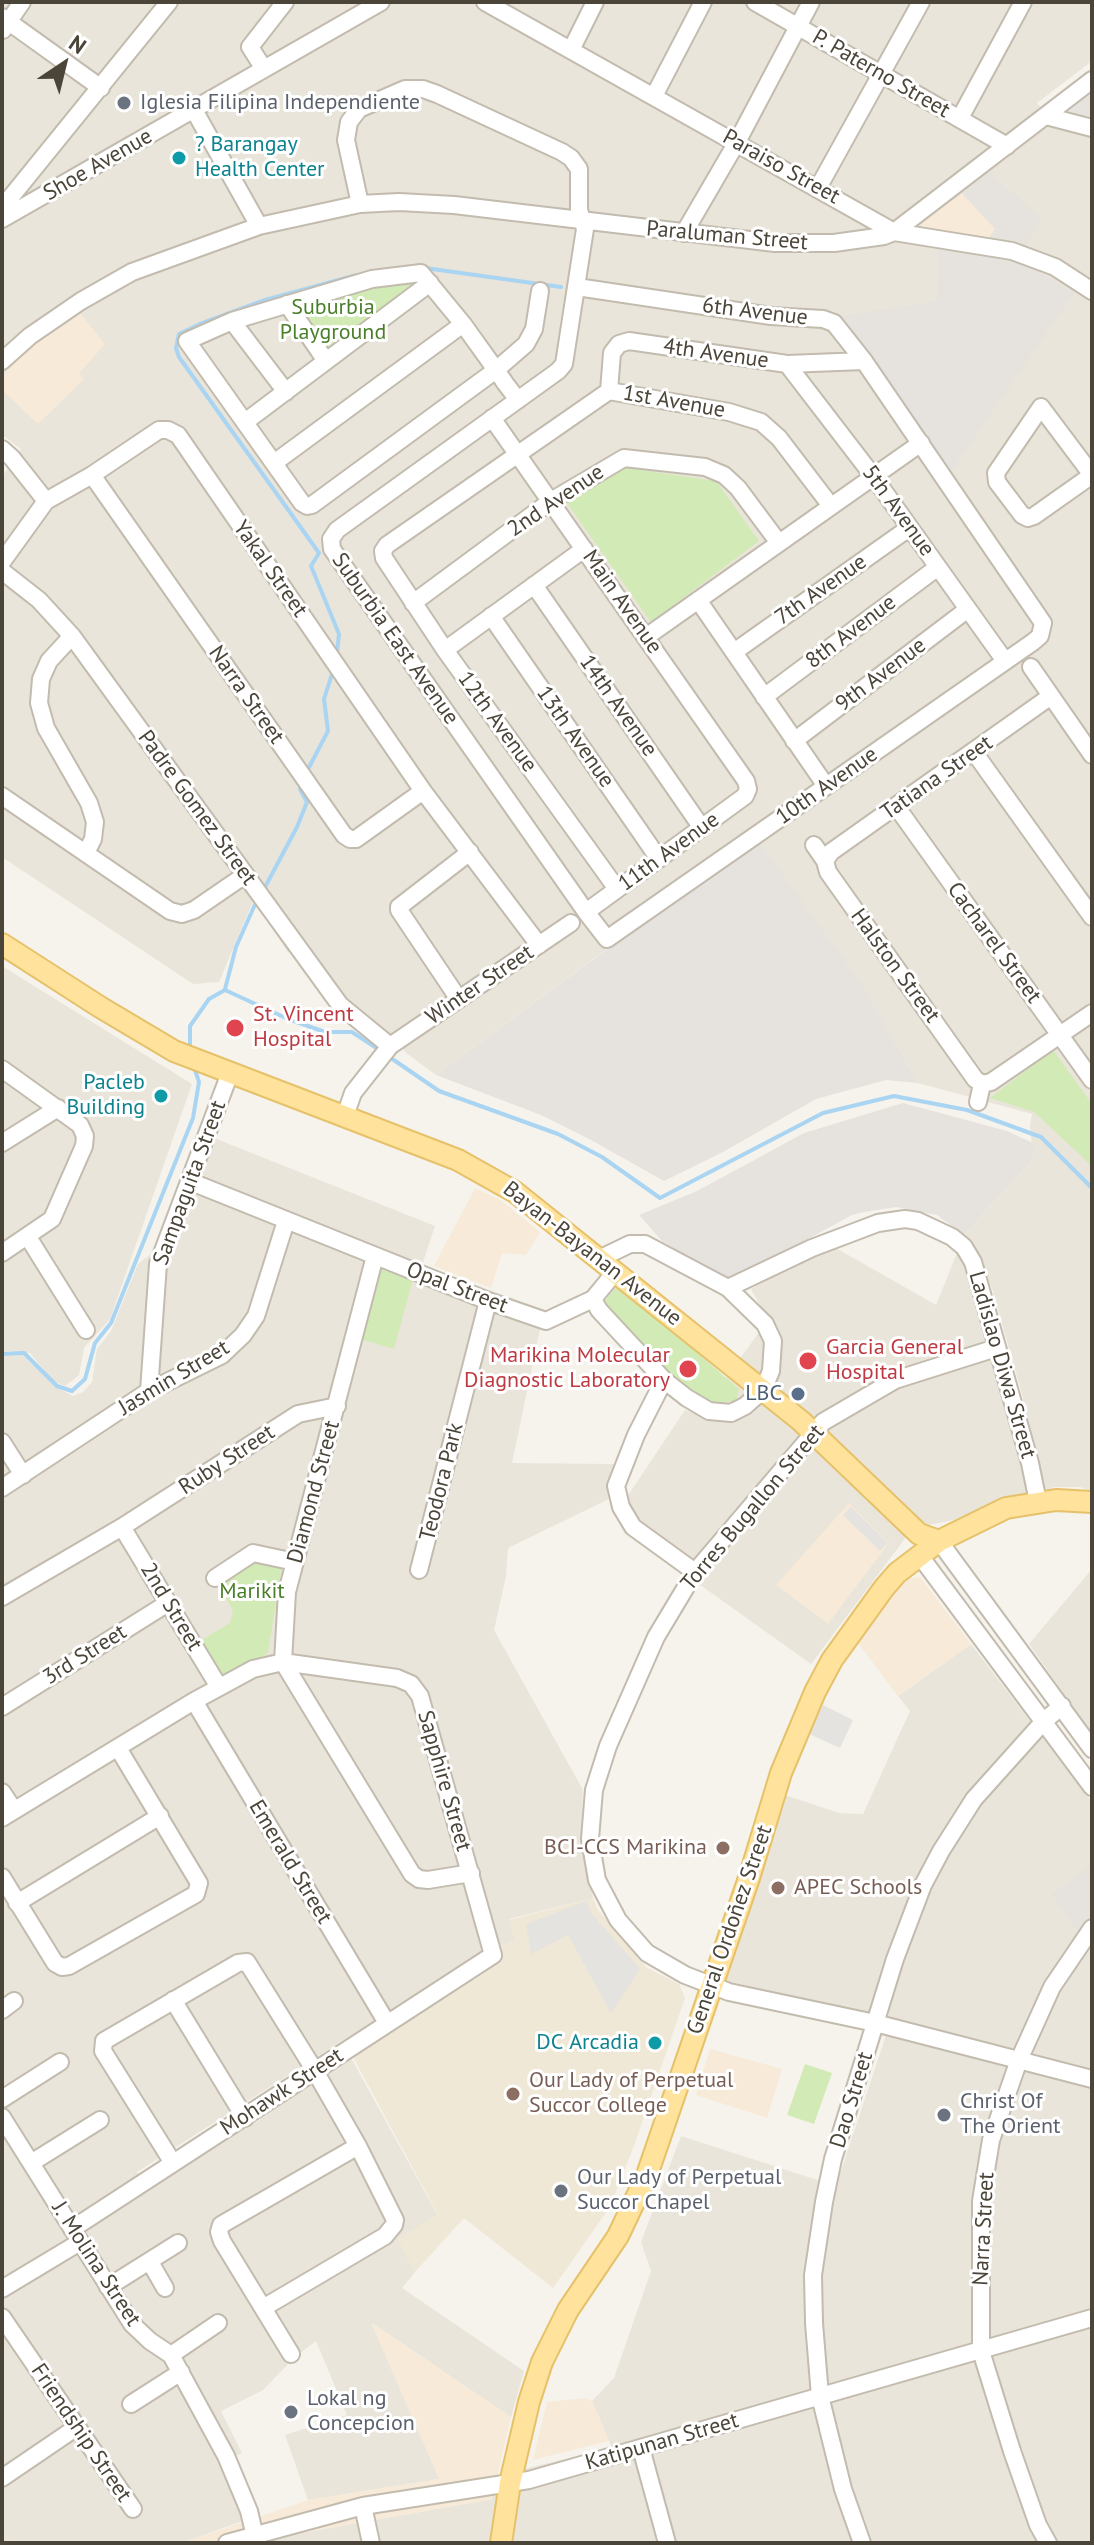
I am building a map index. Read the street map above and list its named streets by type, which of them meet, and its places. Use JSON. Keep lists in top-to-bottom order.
{
  "streets": {
    "main road": ["Bayan-Bayanan Avenue", "General Ordoñez Street"],
    "street": [
      "P. Paterno Street",
      "Shoe Avenue",
      "Paraiso Street",
      "Paraluman Street",
      "6th Avenue",
      "4th Avenue",
      "1st Avenue",
      "2nd Avenue",
      "5th Avenue",
      "Yakal Street",
      "7th Avenue",
      "Main Avenue",
      "8th Avenue",
      "Suburbia East Avenue",
      "9th Avenue",
      "Narra Street",
      "14th Avenue",
      "12th Avenue",
      "13th Avenue",
      "Tatiana Street",
      "10th Avenue",
      "Padre Gomez Street",
      "11th Avenue",
      "Cacharel Street",
      "Halston Street",
      "Winter Street",
      "Sampaguita Street",
      "Opal Street",
      "Ladislao Diwa Street",
      "Jasmin Street",
      "Ruby Street",
      "Teodora Park",
      "Diamond Street",
      "Torres Bugallon Street",
      "2nd Street",
      "3rd Street",
      "Sapphire Street",
      "Emerald Street",
      "Mohawk Street",
      "Dao Street",
      "J. Molina Street",
      "Friendship Street",
      "Katipunan Street"
    ]
  },
  "crossings": [
    ["P. Paterno Street", "Paraluman Street"],
    ["Paraiso Street", "Paraluman Street"],
    ["Paraluman Street", "Suburbia East Avenue"],
    ["6th Avenue", "4th Avenue"],
    ["6th Avenue", "Suburbia East Avenue"],
    ["6th Avenue", "10th Avenue"],
    ["4th Avenue", "1st Avenue"],
    ["4th Avenue", "5th Avenue"],
    ["1st Avenue", "Main Avenue"],
    ["1st Avenue", "12th Avenue"],
    ["2nd Avenue", "Main Avenue"],
    ["2nd Avenue", "12th Avenue"],
    ["5th Avenue", "7th Avenue"],
    ["5th Avenue", "8th Avenue"],
    ["5th Avenue", "9th Avenue"],
    ["5th Avenue", "10th Avenue"],
    ["Yakal Street", "Narra Street"],
    ["Yakal Street", "Winter Street"],
    ["Main Avenue", "Suburbia East Avenue"],
    ["Main Avenue", "11th Avenue"],
    ["Suburbia East Avenue", "10th Avenue"],
    ["Suburbia East Avenue", "11th Avenue"],
    ["Narra Street", "Torres Bugallon Street"],
    ["Narra Street", "Katipunan Street"],
    ["14th Avenue", "11th Avenue"],
    ["12th Avenue", "11th Avenue"],
    ["13th Avenue", "11th Avenue"],
    ["Tatiana Street", "Cacharel Street"],
    ["Tatiana Street", "Halston Street"],
    ["Padre Gomez Street", "Winter Street"],
    ["Sampaguita Street", "Bayan-Bayanan Avenue"],
    ["Sampaguita Street", "Opal Street"],
    ["Sampaguita Street", "Jasmin Street"],
    ["Bayan-Bayanan Avenue", "Opal Street"],
    ["Bayan-Bayanan Avenue", "Torres Bugallon Street"],
    ["Bayan-Bayanan Avenue", "Dao Street"],
    ["Opal Street", "Jasmin Street"],
    ["Opal Street", "Teodora Park"],
    ["Opal Street", "Diamond Street"],
    ["Ladislao Diwa Street", "Torres Bugallon Street"],
    ["Ruby Street", "Diamond Street"],
    ["Ruby Street", "2nd Street"],
    ["Diamond Street", "Sapphire Street"],
    ["Torres Bugallon Street", "General Ordoñez Street"],
    ["Torres Bugallon Street", "Dao Street"],
    ["2nd Street", "3rd Street"],
    ["2nd Street", "Sapphire Street"],
    ["Sapphire Street", "Emerald Street"],
    ["Sapphire Street", "Mohawk Street"],
    ["Emerald Street", "Mohawk Street"],
    ["General Ordoñez Street", "Katipunan Street"],
    ["Mohawk Street", "J. Molina Street"],
    ["Dao Street", "Katipunan Street"],
    ["J. Molina Street", "Katipunan Street"]
  ],
  "parks": ["Suburbia Playground", "Marikit"],
  "places": [
    "Iglesia Filipina Independiente",
    "? Barangay Health Center",
    "St. Vincent Hospital",
    "Pacleb Building",
    "Garcia General Hospital",
    "Marikina Molecular Diagnostic Laboratory",
    "LBC",
    "BCI-CCS Marikina",
    "APEC Schools",
    "DC Arcadia",
    "Our Lady of Perpetual Succor College",
    "Christ Of The Orient",
    "Our Lady of Perpetual Succor Chapel",
    "Lokal ng Concepcion"
  ],
  "north": "top right"
}
